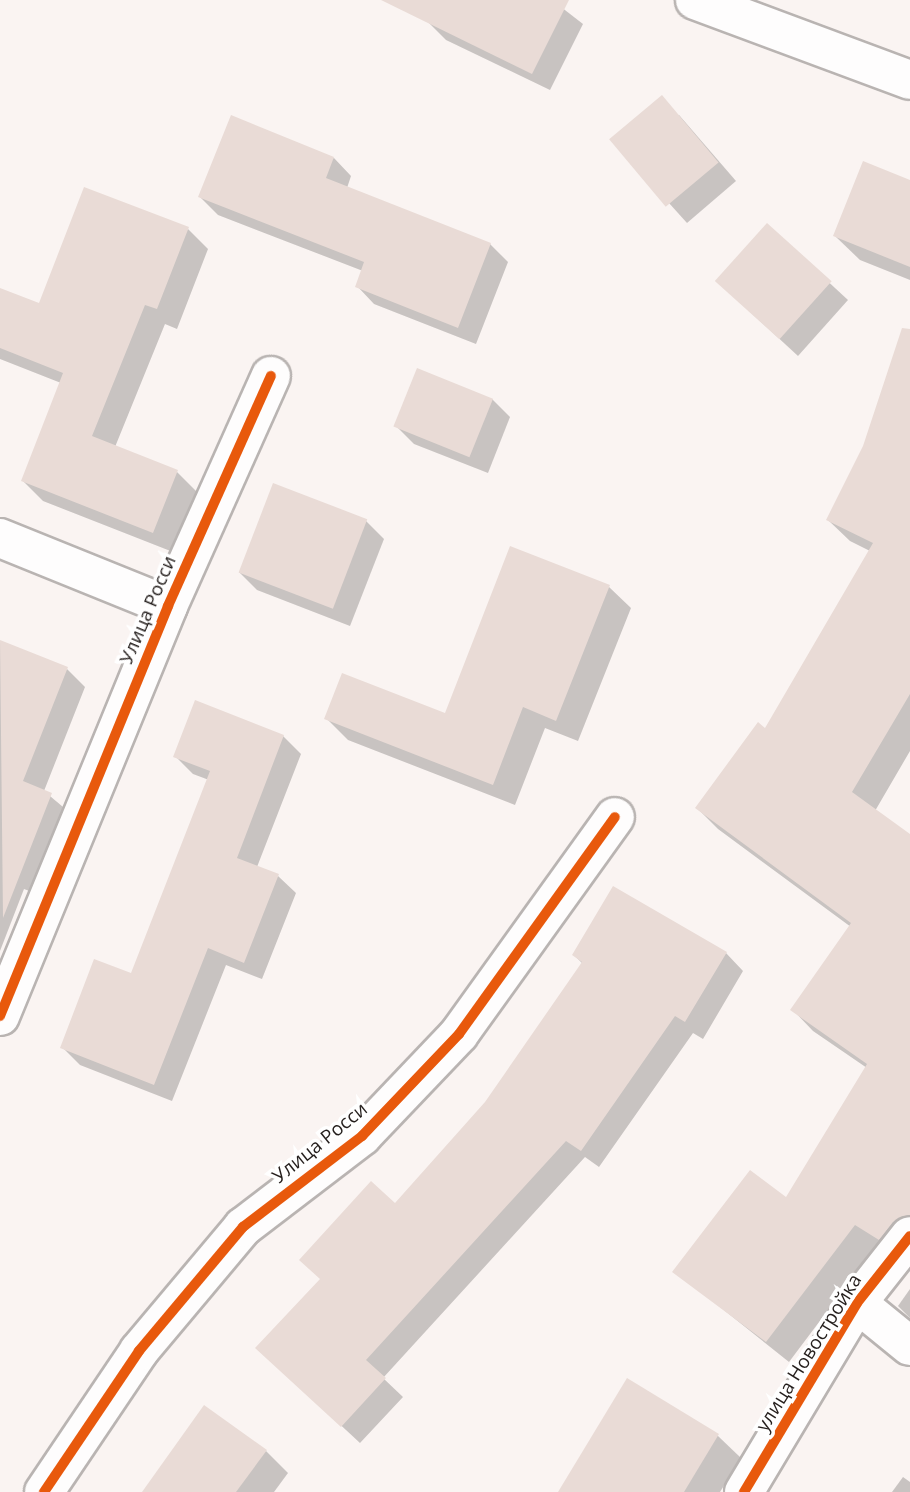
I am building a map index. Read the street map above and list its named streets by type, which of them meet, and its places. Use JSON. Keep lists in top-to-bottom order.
{
  "streets": {
    "street": ["Улица Росси", "улица Новостройка"]
  }
}
